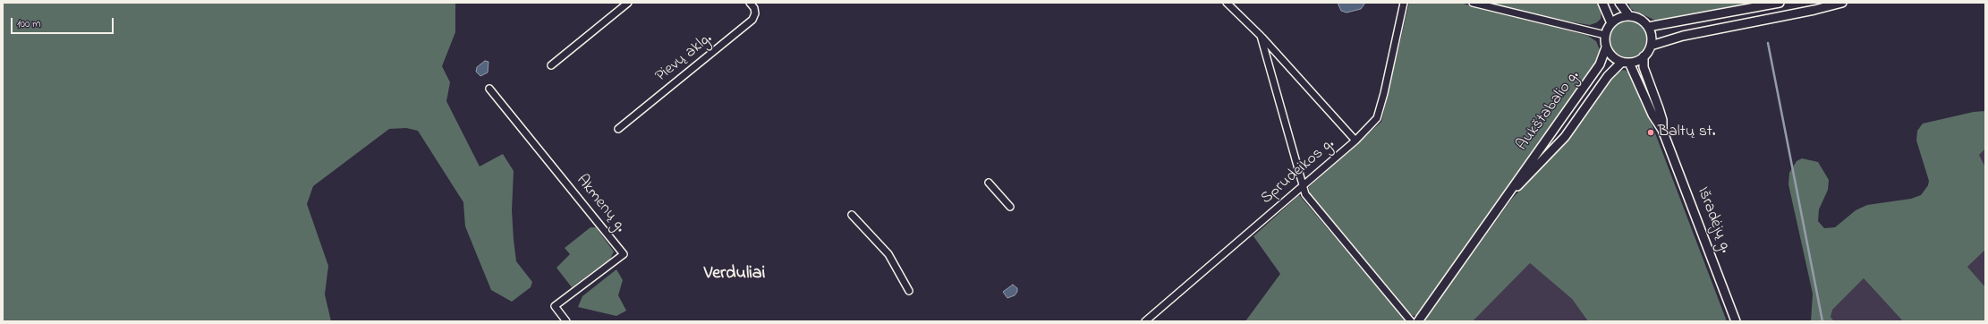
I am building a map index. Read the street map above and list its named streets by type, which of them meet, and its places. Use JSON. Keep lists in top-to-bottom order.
{
  "streets": {
    "main road": ["Aukštabalio g.", "Išradėjų g."],
    "street": ["Pievų aklg.", "Sprudeikos g.", "Akmenų g."]
  },
  "crossings": [
    ["Aukštabalio g.", "Išradėjų g."]
  ],
  "districts": ["Verduliai"],
  "places": ["Baltų st."],
  "scale_bar": "100 m"
}
